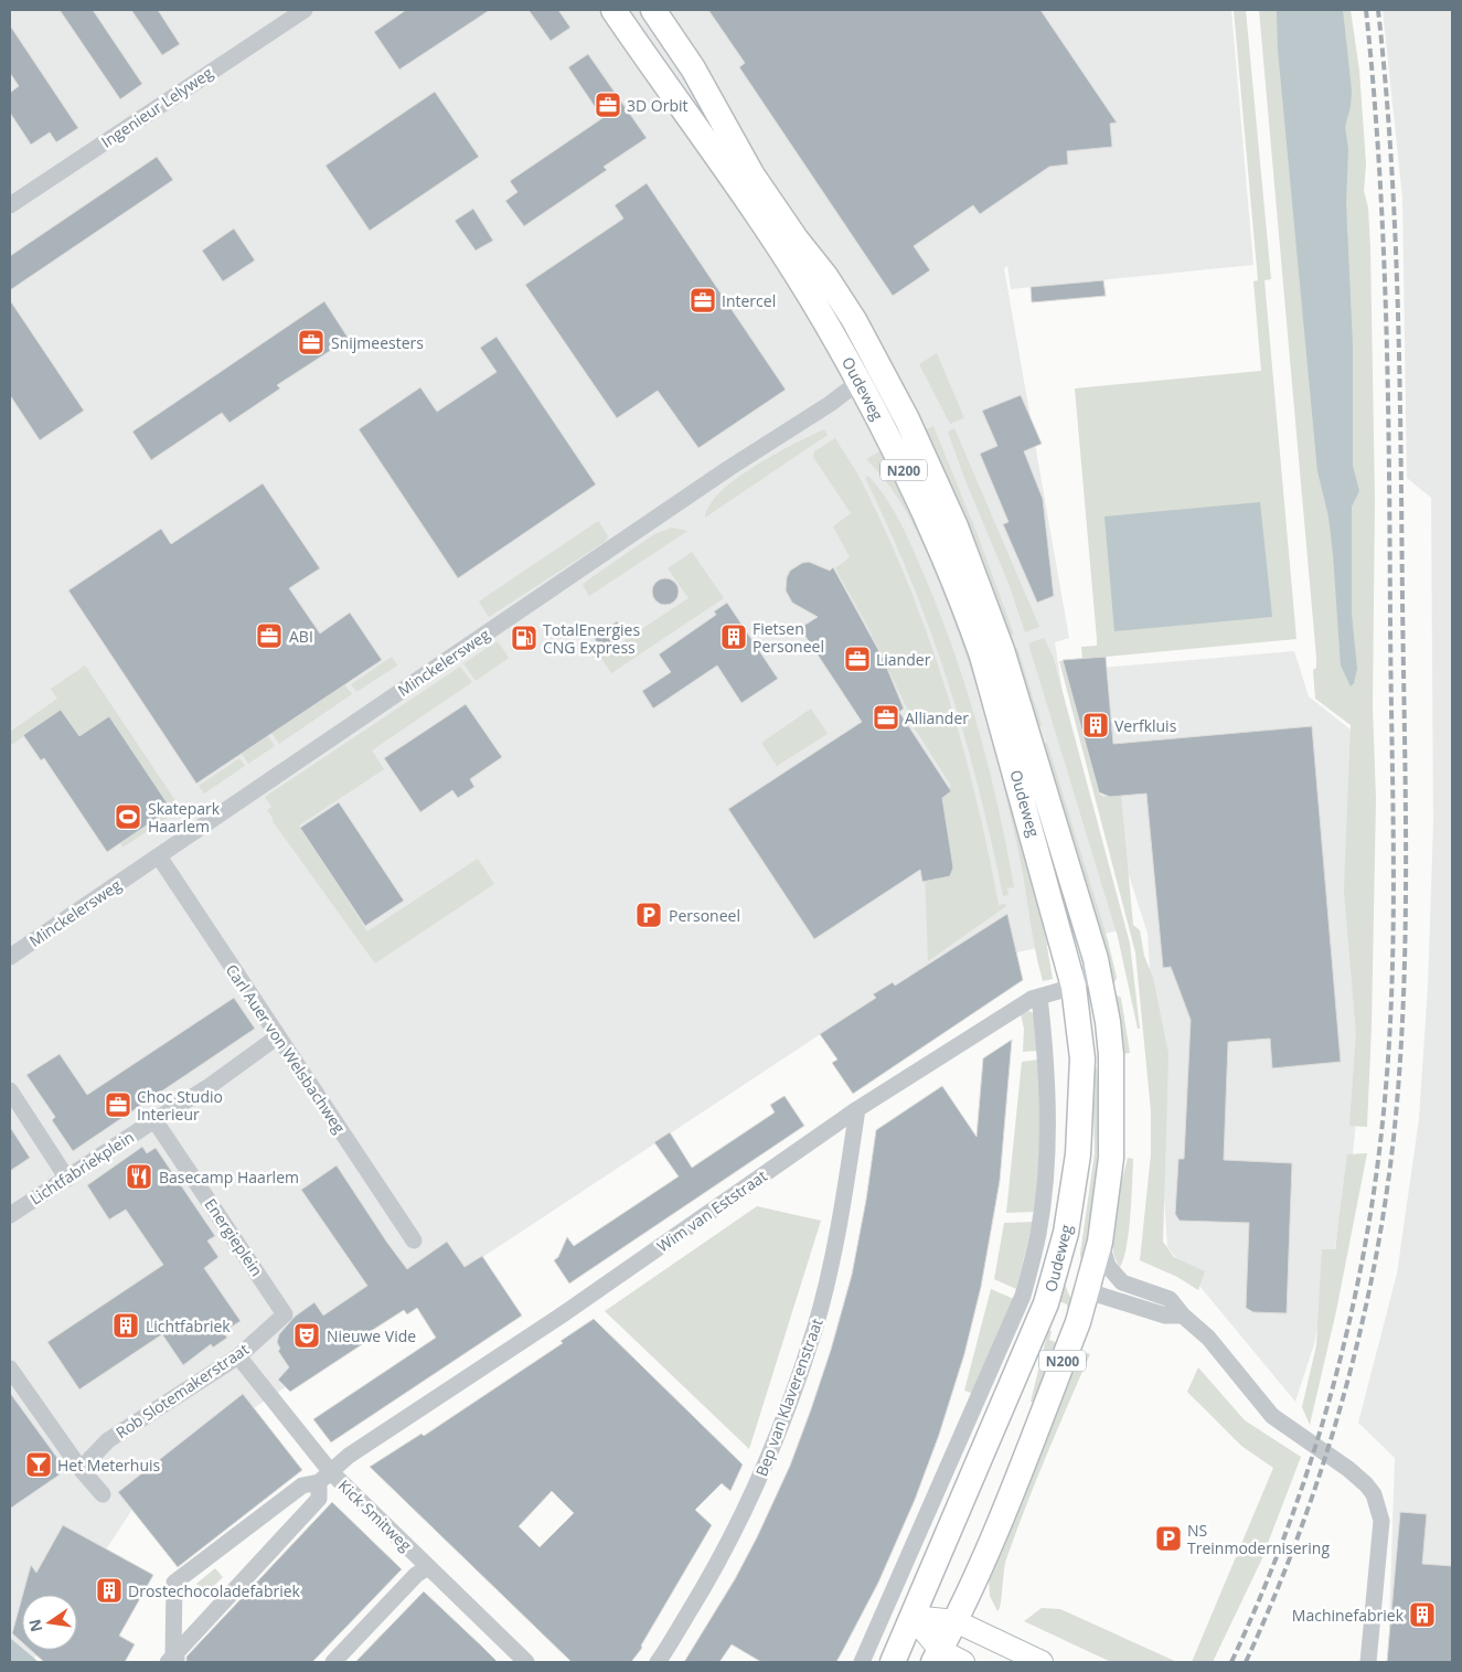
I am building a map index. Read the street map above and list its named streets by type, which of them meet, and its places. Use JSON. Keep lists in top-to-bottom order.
{
  "streets": {
    "main road": ["Oudeweg", "N200"],
    "street": [
      "Ingenieur Lelyweg",
      "Minckelersweg",
      "Carl Auer von Welsbachweg",
      "Lichtfabriekplein",
      "Wim van Eststraat",
      "Energieplein",
      "Rob Slotemakerstraat",
      "Bep van Klaverenstraat",
      "Kick Smitweg"
    ]
  },
  "crossings": [
    ["Oudeweg", "Minckelersweg"],
    ["Oudeweg", "Wim van Eststraat"],
    ["Minckelersweg", "Carl Auer von Welsbachweg"],
    ["Lichtfabriekplein", "Energieplein"],
    ["Wim van Eststraat", "Bep van Klaverenstraat"],
    ["Wim van Eststraat", "Kick Smitweg"],
    ["Energieplein", "Rob Slotemakerstraat"],
    ["Rob Slotemakerstraat", "Kick Smitweg"]
  ],
  "places": {
    "office": [
      "3D Orbit",
      "Intercel",
      "Snijmeesters",
      "ABI",
      "Liander",
      "Alliander",
      "Choc Studio Interieur"
    ],
    "building": [
      "Fietsen Personeel",
      "Verfkluis",
      "Lichtfabriek",
      "Drostechocoladefabriek",
      "Machinefabriek"
    ],
    "fuel station": ["TotalEnergies CNG Express"],
    "sports": ["Skatepark Haarlem"],
    "parking": ["Personeel", "NS Treinmodernisering"],
    "restaurant": ["Basecamp Haarlem"],
    "theatre": ["Nieuwe Vide"],
    "bar": ["Het Meterhuis"]
  },
  "north": "left"
}
